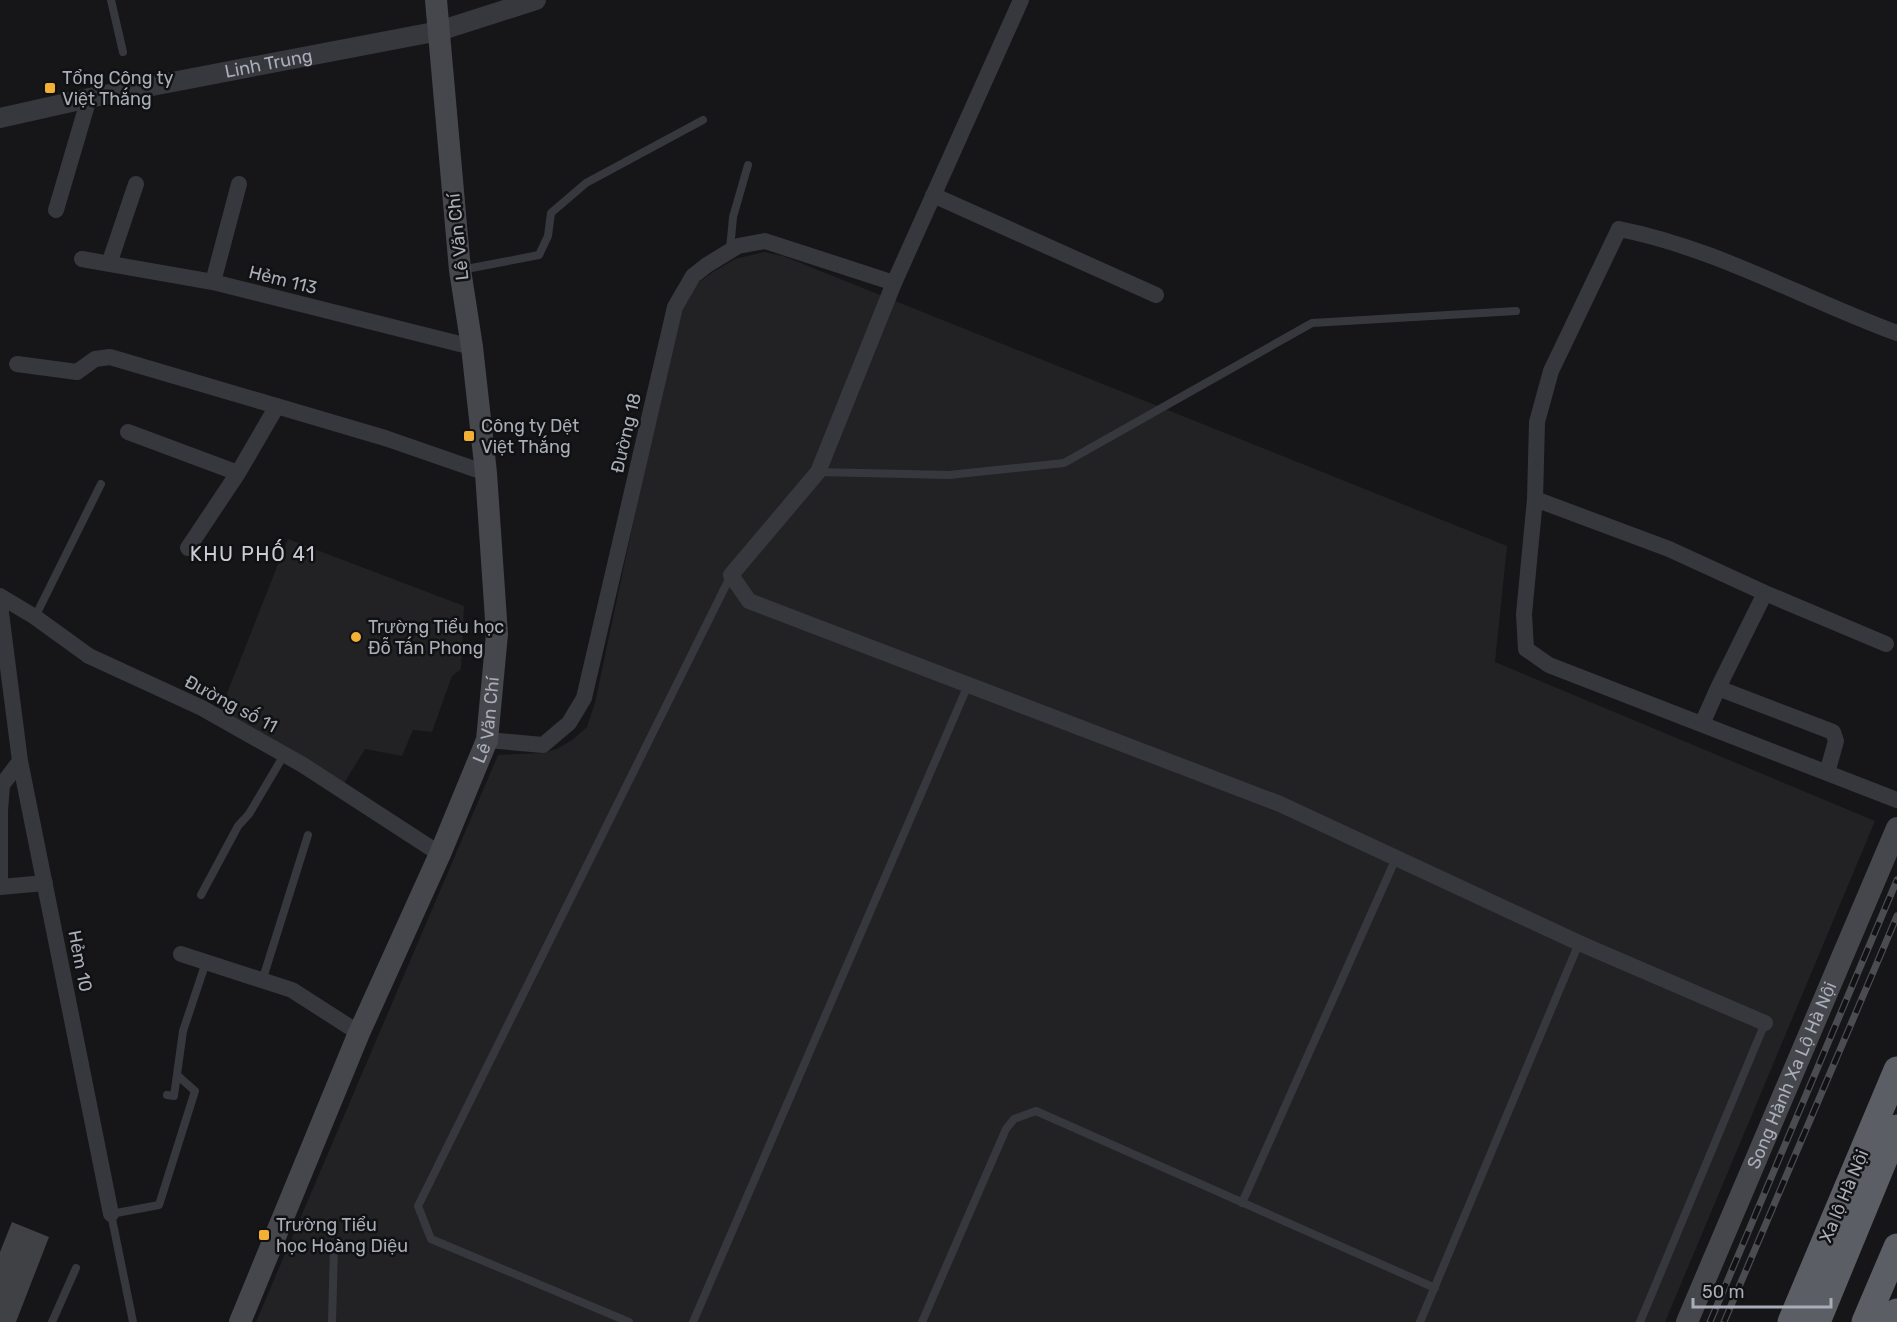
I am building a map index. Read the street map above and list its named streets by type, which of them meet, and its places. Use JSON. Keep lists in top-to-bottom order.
{
  "streets": {
    "highway": ["Xa lộ Hà Nội"],
    "main road": ["Lê Văn Chí", "Song Hành Xa Lộ Hà Nội"],
    "street": [
      "Linh Trung",
      "Hẻm 113",
      "Đường 18",
      "Đường số 11",
      "Hẻm 10"
    ]
  },
  "crossings": [
    ["Linh Trung", "Lê Văn Chí"],
    ["Lê Văn Chí", "Hẻm 113"],
    ["Lê Văn Chí", "Đường 18"],
    ["Lê Văn Chí", "Đường số 11"]
  ],
  "districts": ["KHU PHỐ 41"],
  "places": {
    "transit": ["Tổng Công ty Việt Thắng", "Công ty Dệt Việt Thắng", "Trường Tiểu học Hoàng Diệu"],
    "other": ["Trường Tiểu học Đỗ Tấn Phong"]
  },
  "scale_bar": "50 m"
}
